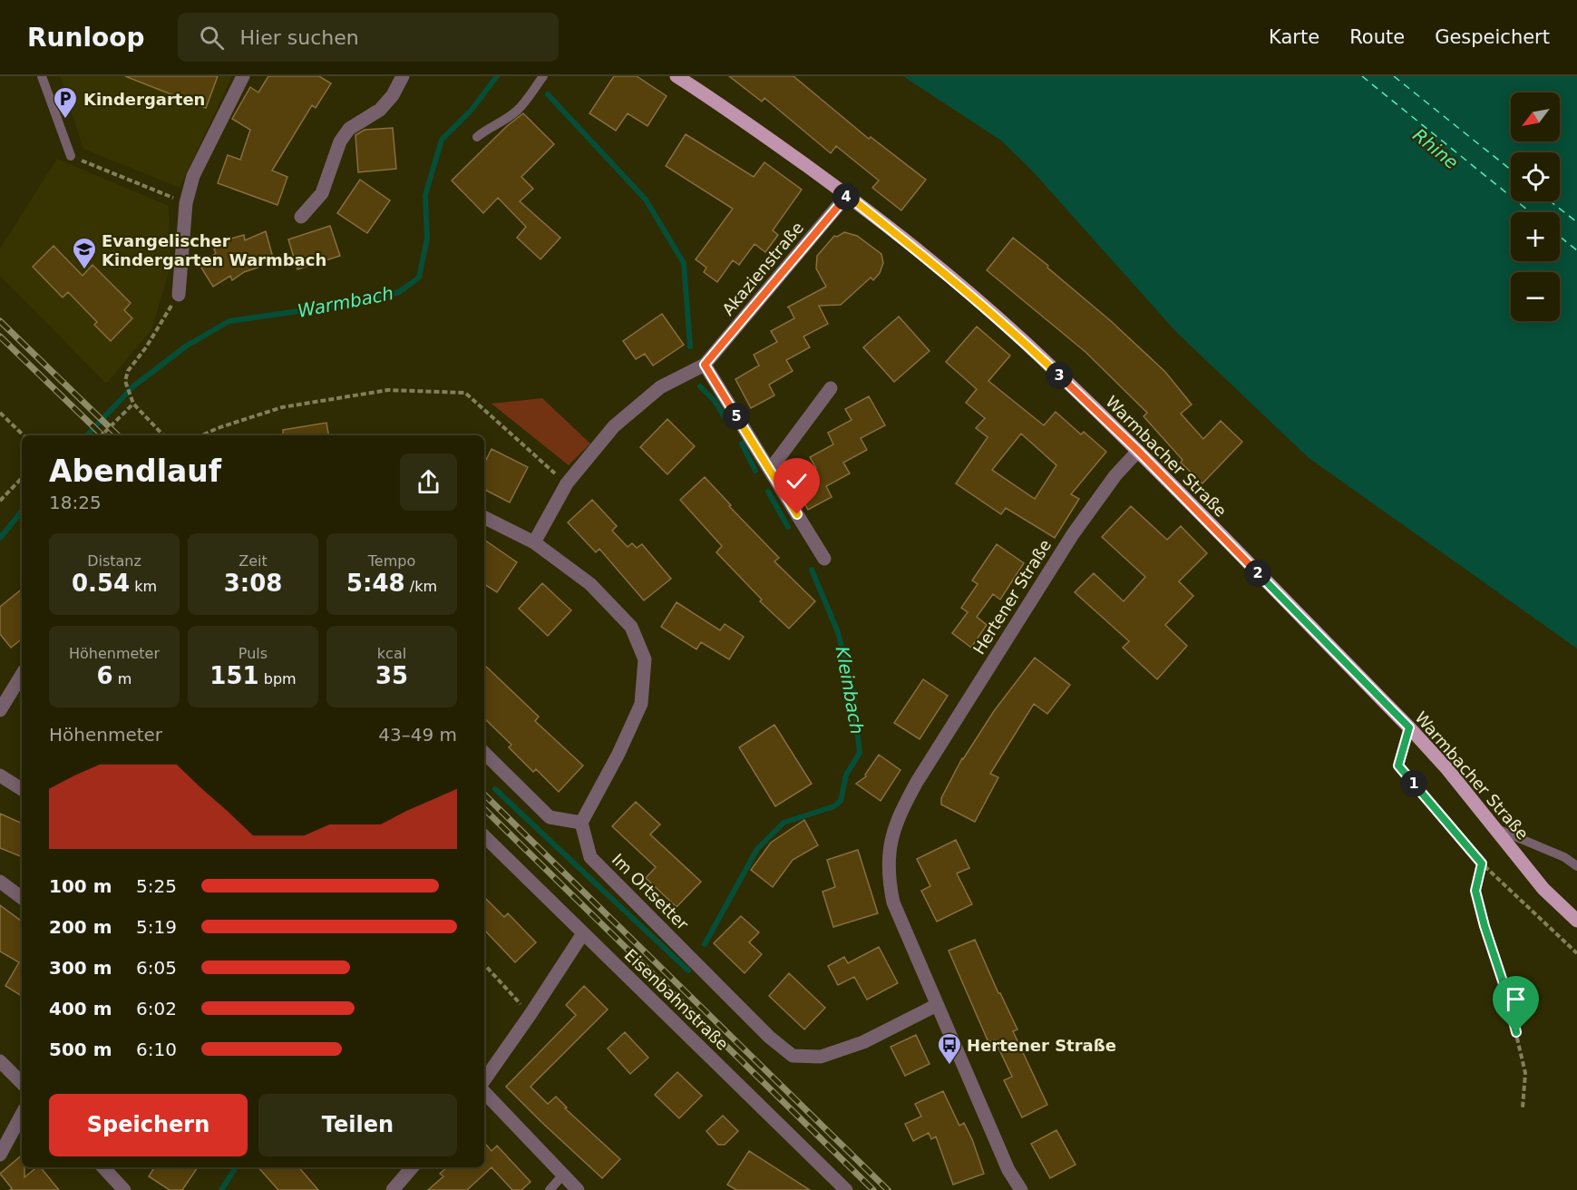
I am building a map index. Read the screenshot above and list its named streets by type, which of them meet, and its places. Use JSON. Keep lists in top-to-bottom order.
{
  "streets": {
    "main road": ["Warmbacher Straße"],
    "street": [
      "Akazienstraße",
      "Hertener Straße",
      "Im Ortsetter",
      "Eisenbahnstraße"
    ]
  },
  "crossings": [
    ["Akazienstraße", "Warmbacher Straße"],
    ["Warmbacher Straße", "Hertener Straße"],
    ["Hertener Straße", "Im Ortsetter"]
  ],
  "water": ["Rhine", "Warmbach", "Kleinbach"],
  "places": {
    "parking": ["Kindergarten"],
    "school or university": ["Evangelischer Kindergarten Warmbach"],
    "bus stop": ["Hertener Straße"]
  },
  "north": "bottom left",
  "page": {
    "header": "Runloop",
    "search": "Hier suchen",
    "nav": ["Karte", "Route", "Gespeichert"],
    "map_buttons": ["+", "−"],
    "pins": [
      "4",
      "3",
      "5",
      "2",
      "1"
    ],
    "heading": ["Abendlauf", "18:25"],
    "stats": [
      ["Distanz", "0.54 km"],
      ["Zeit", "3:08"],
      ["Tempo", "5:48 /km"],
      ["Höhenmeter", "6 m"],
      ["Puls", "151 bpm"],
      ["kcal", "35"]
    ],
    "chart": ["Höhenmeter", "43–49 m"],
    "list": [
      {
        "name": "100 m",
        "note": "5:25"
      },
      {
        "name": "200 m",
        "note": "5:19"
      },
      {
        "name": "300 m",
        "note": "6:05"
      },
      {
        "name": "400 m",
        "note": "6:02"
      },
      {
        "name": "500 m",
        "note": "6:10"
      }
    ],
    "buttons": ["Speichern", "Teilen"]
  }
}
